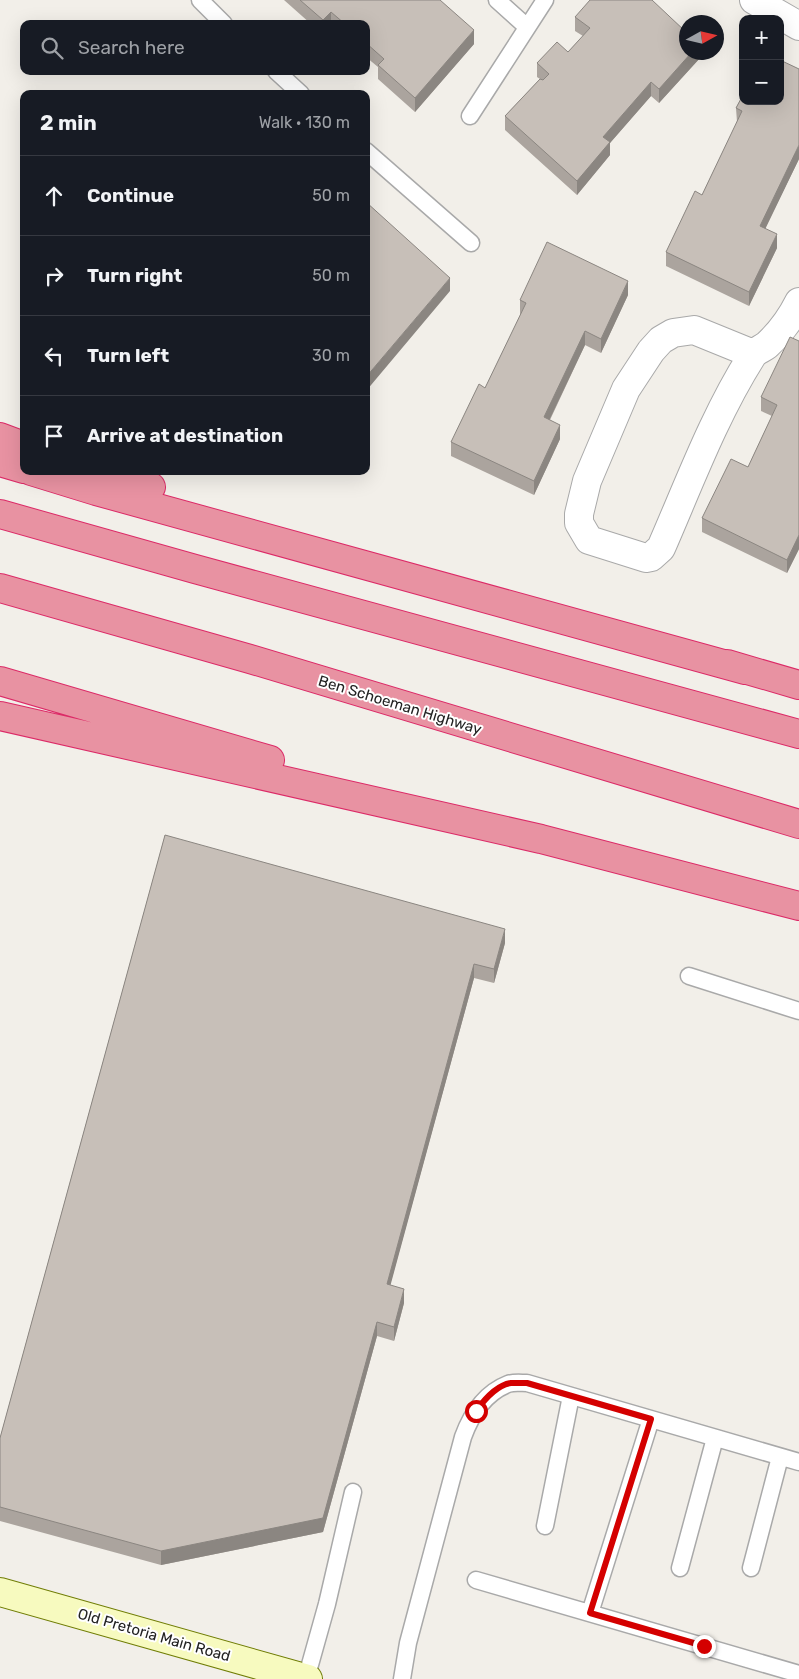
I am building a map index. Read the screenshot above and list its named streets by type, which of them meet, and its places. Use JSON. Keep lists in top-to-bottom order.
{
  "streets": {
    "highway": ["Ben Schoeman Highway"],
    "main road": ["Old Pretoria Main Road"]
  },
  "north": "right",
  "page": {
    "map_buttons": ["+", "−"],
    "search": "Search here",
    "heading": ["2 min", "Walk · 130 m"],
    "list": [
      ["Continue", "50 m"],
      ["Turn right", "50 m"],
      ["Turn left", "30 m"],
      "Arrive at destination"
    ]
  }
}
